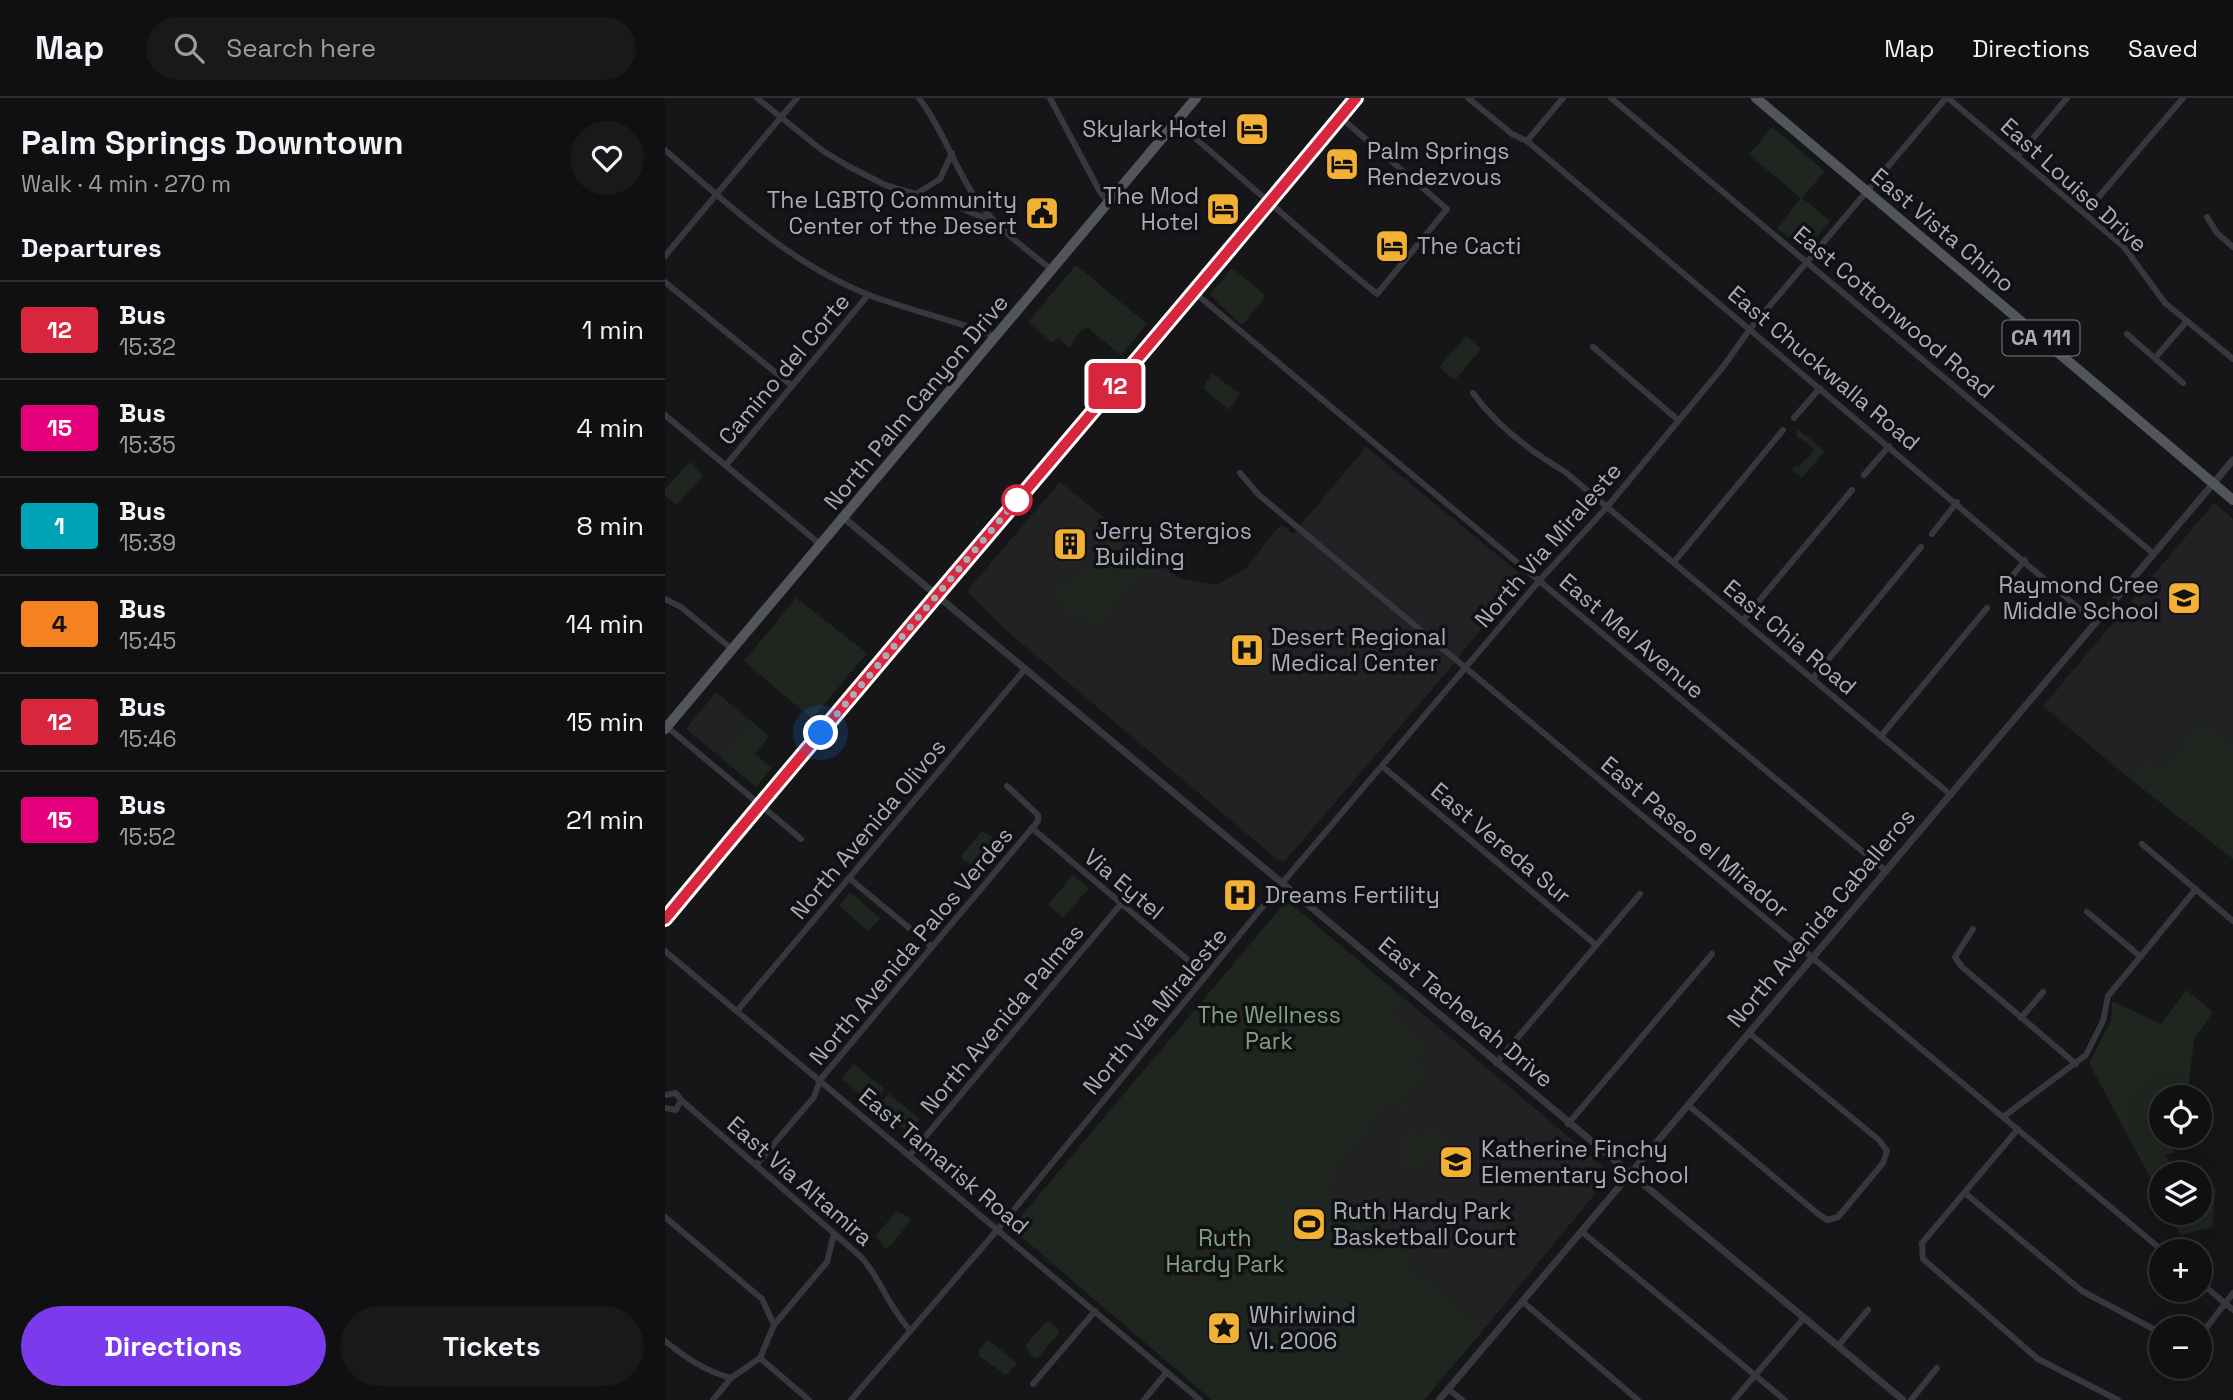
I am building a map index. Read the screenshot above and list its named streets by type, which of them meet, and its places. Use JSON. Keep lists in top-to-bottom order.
{
  "streets": {
    "main road": ["East Vista Chino", "CA 111", "North Palm Canyon Drive"],
    "street": [
      "East Louise Drive",
      "East Cottonwood Road",
      "East Chuckwalla Road",
      "Camino del Corte",
      "North Via Miraleste",
      "East Mel Avenue",
      "East Chia Road",
      "North Avenida Olivos",
      "East Paseo el Mirador",
      "East Vereda Sur",
      "Via Eytel",
      "North Avenida Caballeros",
      "North Avenida Palos Verdes",
      "East Tachevah Drive",
      "North Avenida Palmas",
      "East Tamarisk Road",
      "East Via Altamira"
    ]
  },
  "crossings": [
    ["East Louise Drive", "North Via Miraleste"],
    ["East Vista Chino", "North Via Miraleste"],
    ["East Vista Chino", "North Avenida Caballeros"],
    ["East Cottonwood Road", "North Via Miraleste"],
    ["East Cottonwood Road", "North Avenida Caballeros"],
    ["East Chuckwalla Road", "North Via Miraleste"],
    ["East Chuckwalla Road", "North Avenida Caballeros"],
    ["North Palm Canyon Drive", "East Tachevah Drive"],
    ["North Via Miraleste", "East Mel Avenue"],
    ["North Via Miraleste", "East Chia Road"],
    ["North Via Miraleste", "East Paseo el Mirador"],
    ["North Via Miraleste", "East Vereda Sur"],
    ["North Via Miraleste", "East Tachevah Drive"],
    ["North Via Miraleste", "East Tamarisk Road"],
    ["North Via Miraleste", "East Via Altamira"],
    ["East Mel Avenue", "North Avenida Caballeros"],
    ["East Chia Road", "North Avenida Caballeros"],
    ["North Avenida Olivos", "East Tachevah Drive"],
    ["North Avenida Olivos", "East Tamarisk Road"],
    ["East Paseo el Mirador", "North Avenida Caballeros"],
    ["Via Eytel", "North Avenida Palos Verdes"],
    ["Via Eytel", "North Avenida Palmas"],
    ["North Avenida Caballeros", "East Tachevah Drive"],
    ["North Avenida Palos Verdes", "East Tamarisk Road"],
    ["North Avenida Palos Verdes", "East Via Altamira"],
    ["North Avenida Palmas", "East Tamarisk Road"]
  ],
  "parks": ["The Wellness Park", "Ruth Hardy Park"],
  "places": {
    "hotel": [
      "Skylark Hotel",
      "Palm Springs Rendezvous",
      "The Mod Hotel",
      "The Cacti"
    ],
    "public building": ["The LGBTQ Community Center of the Desert"],
    "building": ["Jerry Stergios Building"],
    "school or university": ["Raymond Cree Middle School", "Katherine Finchy Elementary School"],
    "hospital": ["Desert Regional Medical Center", "Dreams Fertility"],
    "sports": ["Ruth Hardy Park Basketball Court"],
    "place": ["Whirlwind VI. 2006"]
  },
  "lines": ["bus line 12"],
  "page": {
    "header": "Map",
    "search": "Search here",
    "nav": ["Map", "Directions", "Saved"],
    "heading": [
      ["Palm Springs Downtown", "Walk · 4 min · 270 m"],
      "Departures"
    ],
    "on_map": "12",
    "list": [
      {
        "mark": "12",
        "name": "Bus",
        "note": "15:32",
        "value": "1 min"
      },
      {
        "mark": "15",
        "name": "Bus",
        "note": "15:35",
        "value": "4 min"
      },
      {
        "mark": "1",
        "name": "Bus",
        "note": "15:39",
        "value": "8 min"
      },
      {
        "mark": "4",
        "name": "Bus",
        "note": "15:45",
        "value": "14 min"
      },
      {
        "mark": "12",
        "name": "Bus",
        "note": "15:46",
        "value": "15 min"
      },
      {
        "mark": "15",
        "name": "Bus",
        "note": "15:52",
        "value": "21 min"
      }
    ],
    "map_buttons": ["+", "−"],
    "buttons": ["Directions", "Tickets"]
  }
}
